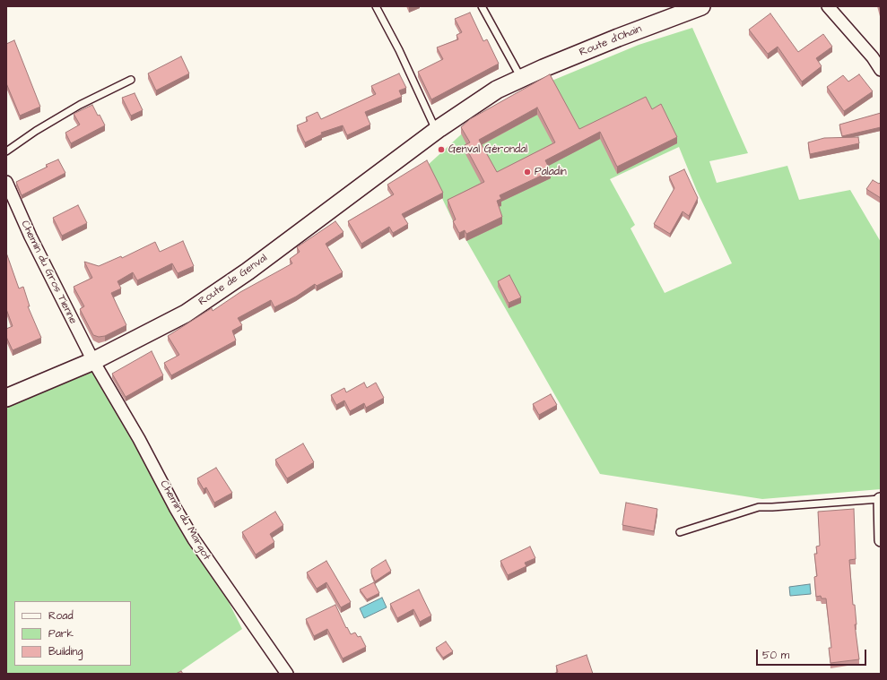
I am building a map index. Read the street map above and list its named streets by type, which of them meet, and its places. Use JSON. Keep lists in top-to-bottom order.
{
  "streets": {
    "main road": ["Route d'Ohain", "Route de Genval"],
    "street": ["Chemin du Gros Tienne", "Chemin du Margot"]
  },
  "crossings": [
    ["Route d'Ohain", "Route de Genval"],
    ["Chemin du Gros Tienne", "Route de Genval"],
    ["Chemin du Gros Tienne", "Chemin du Margot"],
    ["Route de Genval", "Chemin du Margot"]
  ],
  "places": ["Genval Gérondal", "Paladin"],
  "legend": ["Road", "Park", "Building"],
  "scale_bar": "50 m"
}
